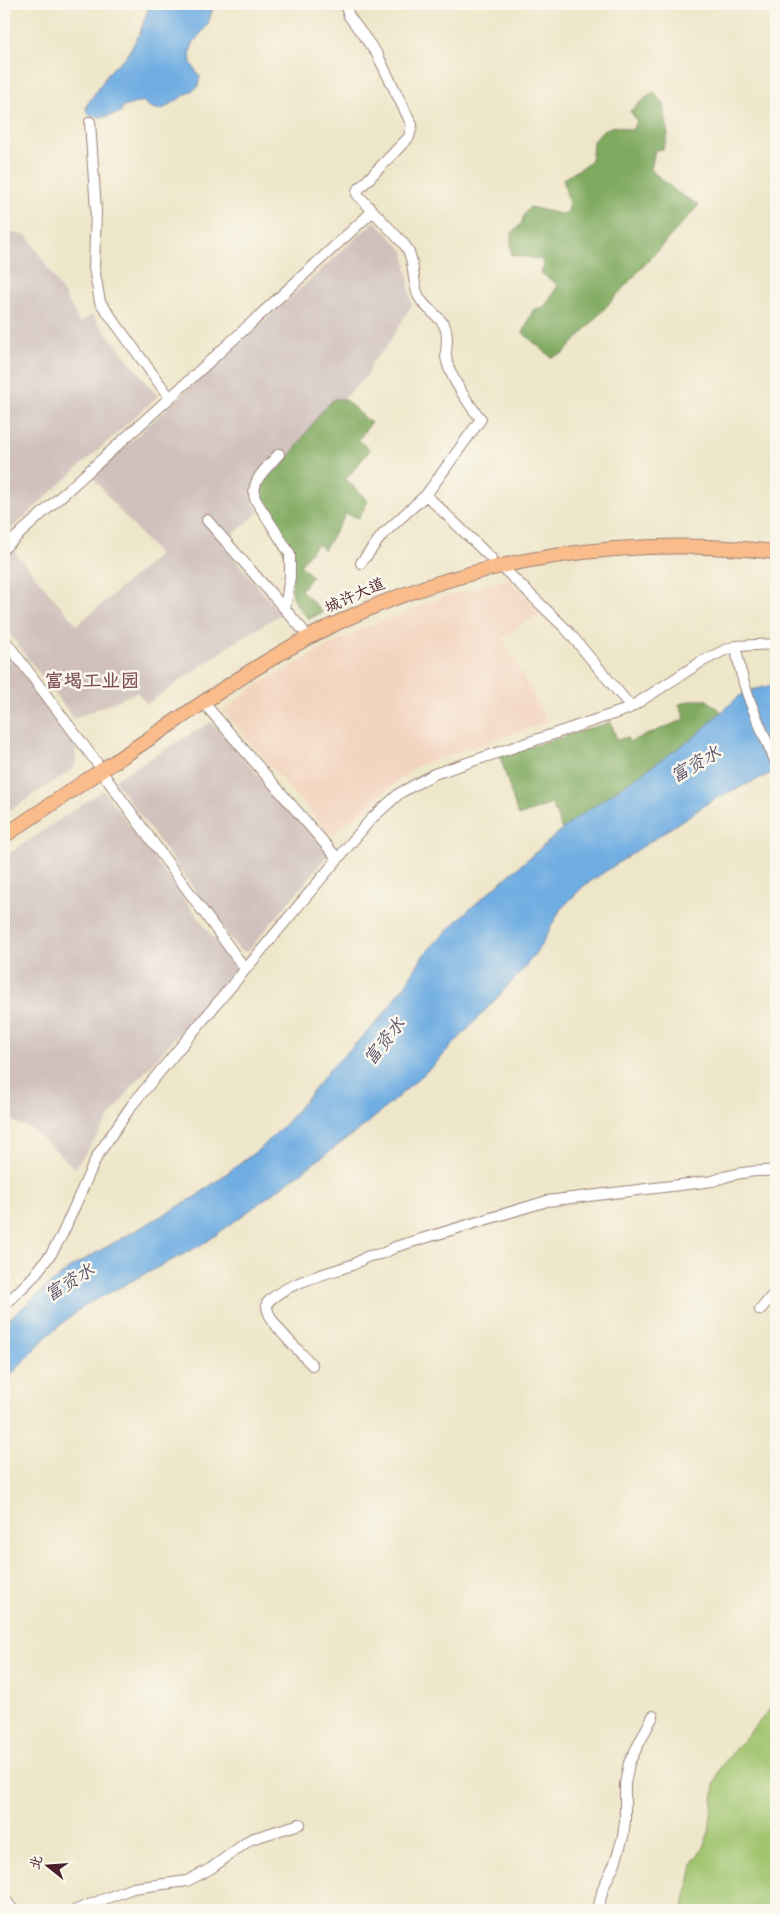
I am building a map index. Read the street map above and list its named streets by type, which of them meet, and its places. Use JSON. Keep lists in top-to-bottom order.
{
  "streets": {
    "main road": ["城许大道"]
  },
  "districts": ["富堨工业园"],
  "water": ["富资水"],
  "north": "left"
}
